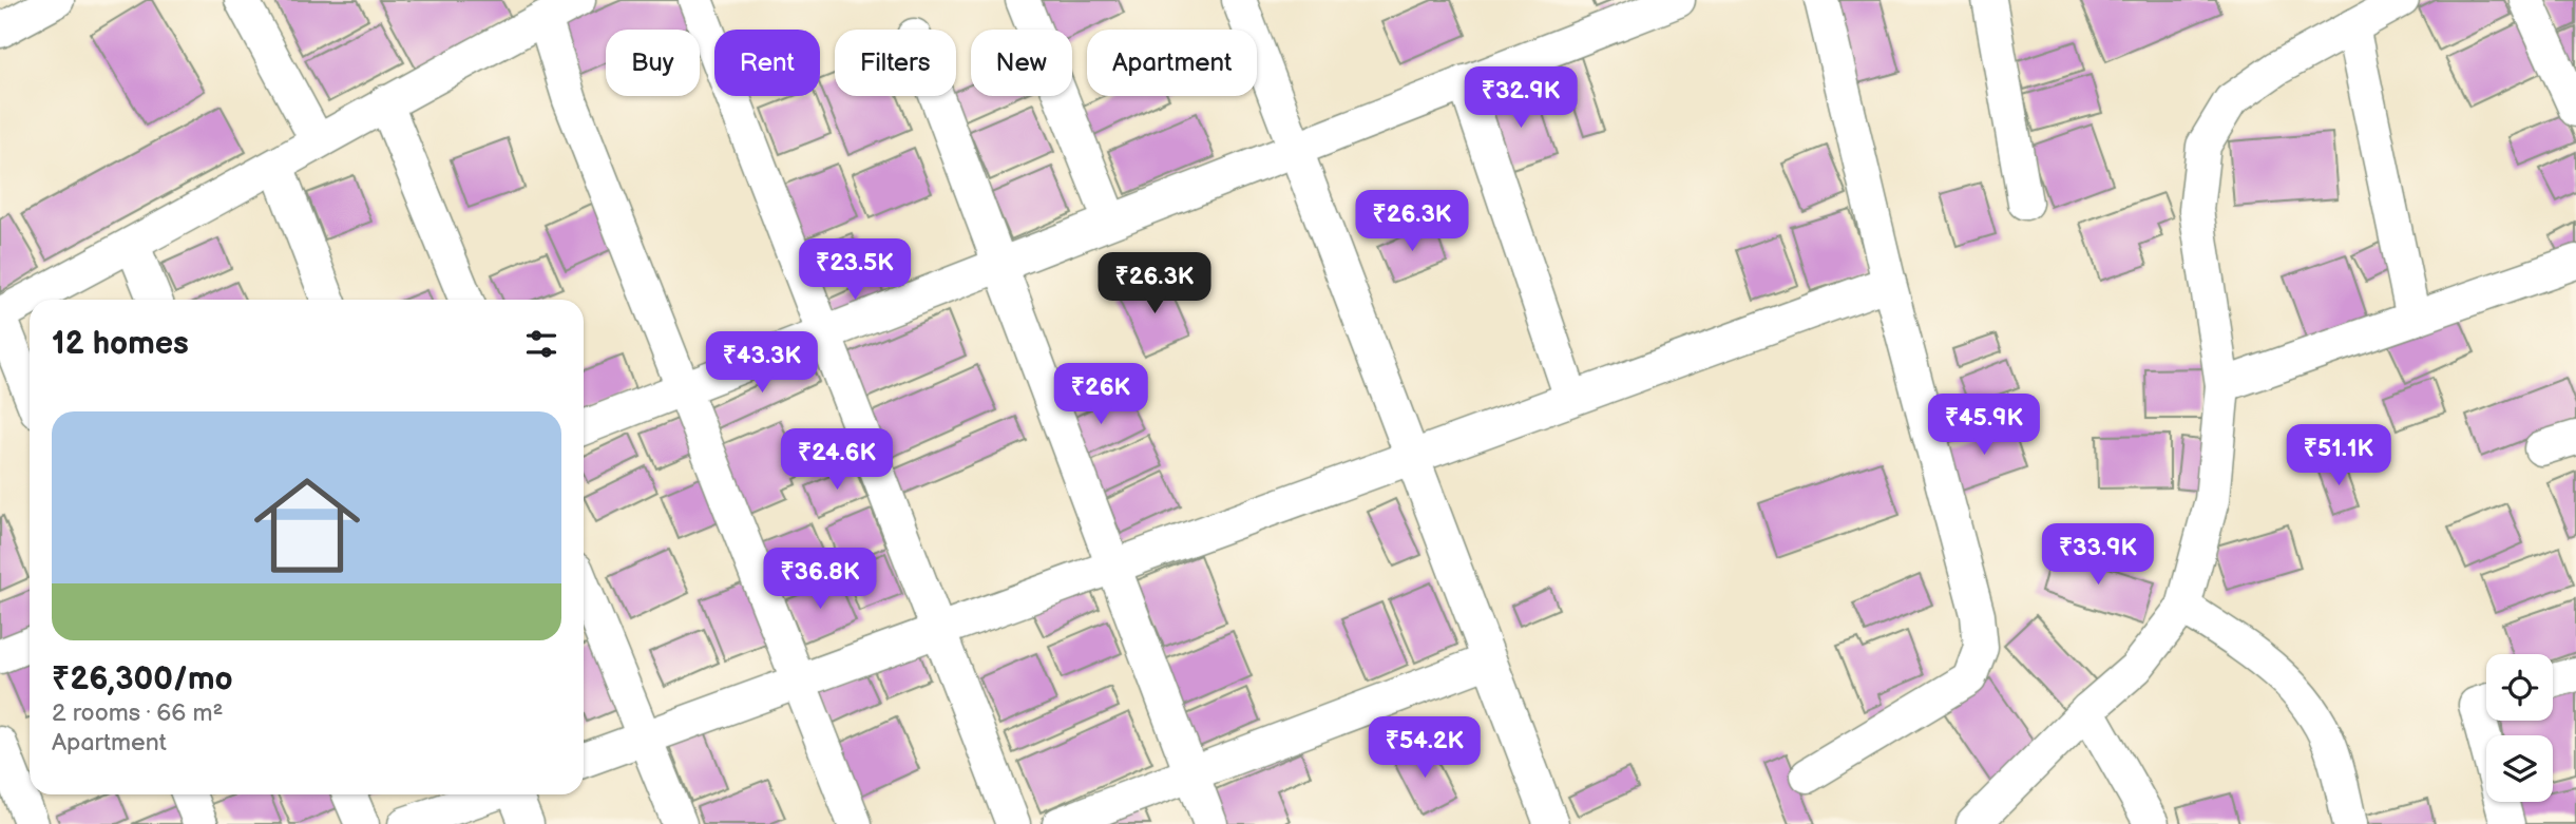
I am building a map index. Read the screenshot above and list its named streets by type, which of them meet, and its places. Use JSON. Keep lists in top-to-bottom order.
{
  "page": {
    "chip": [
      "Buy",
      "Rent",
      "Filters",
      "New",
      "Apartment"
    ],
    "price": [
      "₹32.9K",
      "₹26.3K",
      "₹23.5K",
      "₹26.3K",
      "₹43.3K",
      "₹26K",
      "₹45.9K",
      "₹51.1K",
      "₹24.6K",
      "₹33.9K",
      "₹36.8K",
      "₹54.2K"
    ],
    "heading": "12 homes",
    "list": [
      {
        "name": "₹26,300/mo",
        "note": "2 rooms · 66 m² · Apartment"
      }
    ]
  }
}
